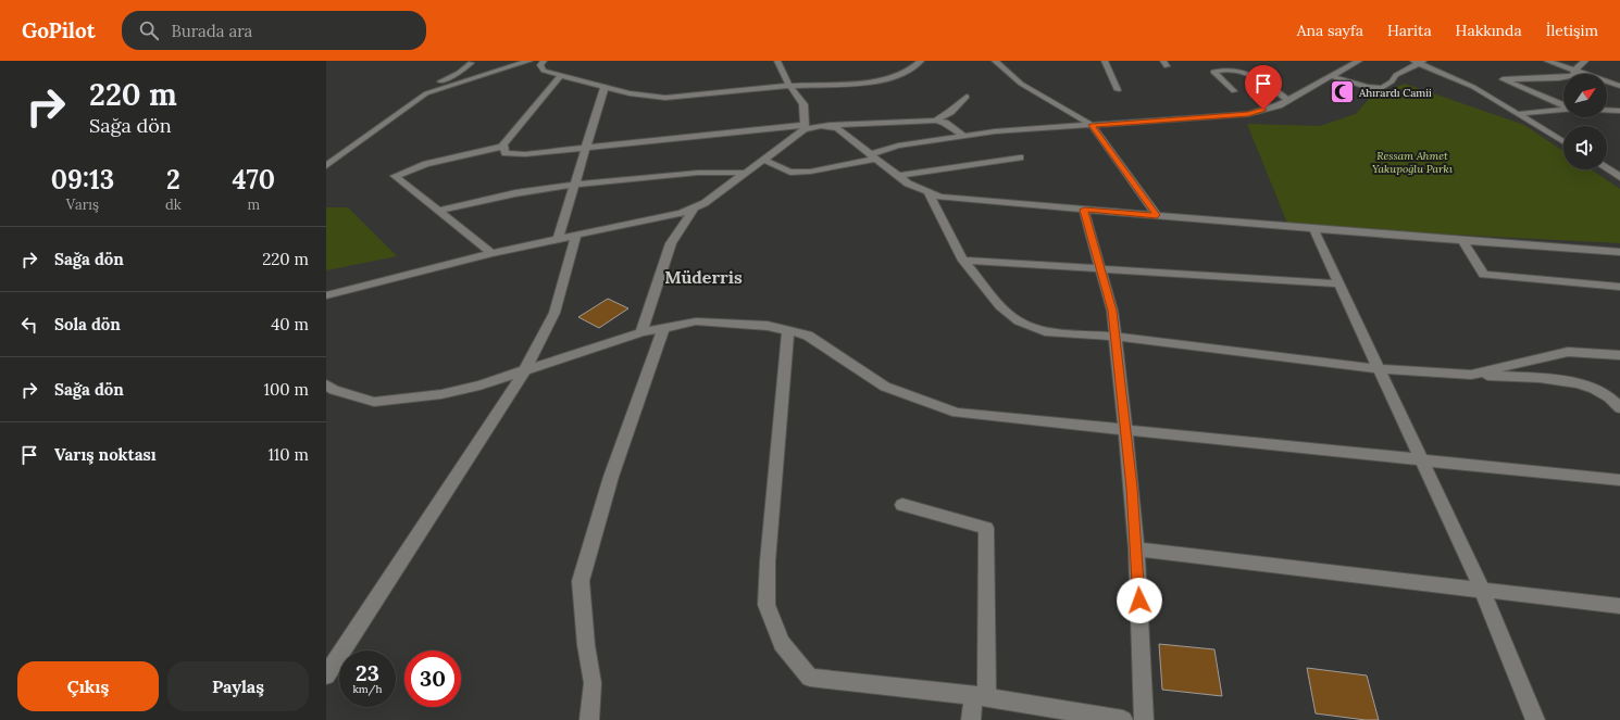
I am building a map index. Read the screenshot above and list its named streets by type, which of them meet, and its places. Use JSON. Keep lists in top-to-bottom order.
{
  "districts": ["Müderris"],
  "parks": ["Ressam Ahmet Yakupoğlu Parkı"],
  "places": {
    "mosque": ["Ahırardı Camii"]
  },
  "north": "top right",
  "page": {
    "header": "GoPilot",
    "search": "Burada ara",
    "nav": [
      "Ana sayfa",
      "Harita",
      "Hakkında",
      "İletişim"
    ],
    "turn": ["220 m", "Sağa dön"],
    "eta": [
      "09:13",
      "Varış",
      "2",
      "dk",
      "470",
      "m"
    ],
    "list": [
      {
        "name": "Sağa dön",
        "value": "220 m"
      },
      {
        "name": "Sola dön",
        "value": "40 m"
      },
      {
        "name": "Sağa dön",
        "value": "100 m"
      },
      {
        "name": "Varış noktası",
        "value": "110 m"
      }
    ],
    "speed": "23 km/h",
    "limit": "30",
    "buttons": ["Çıkış", "Paylaş"]
  }
}
